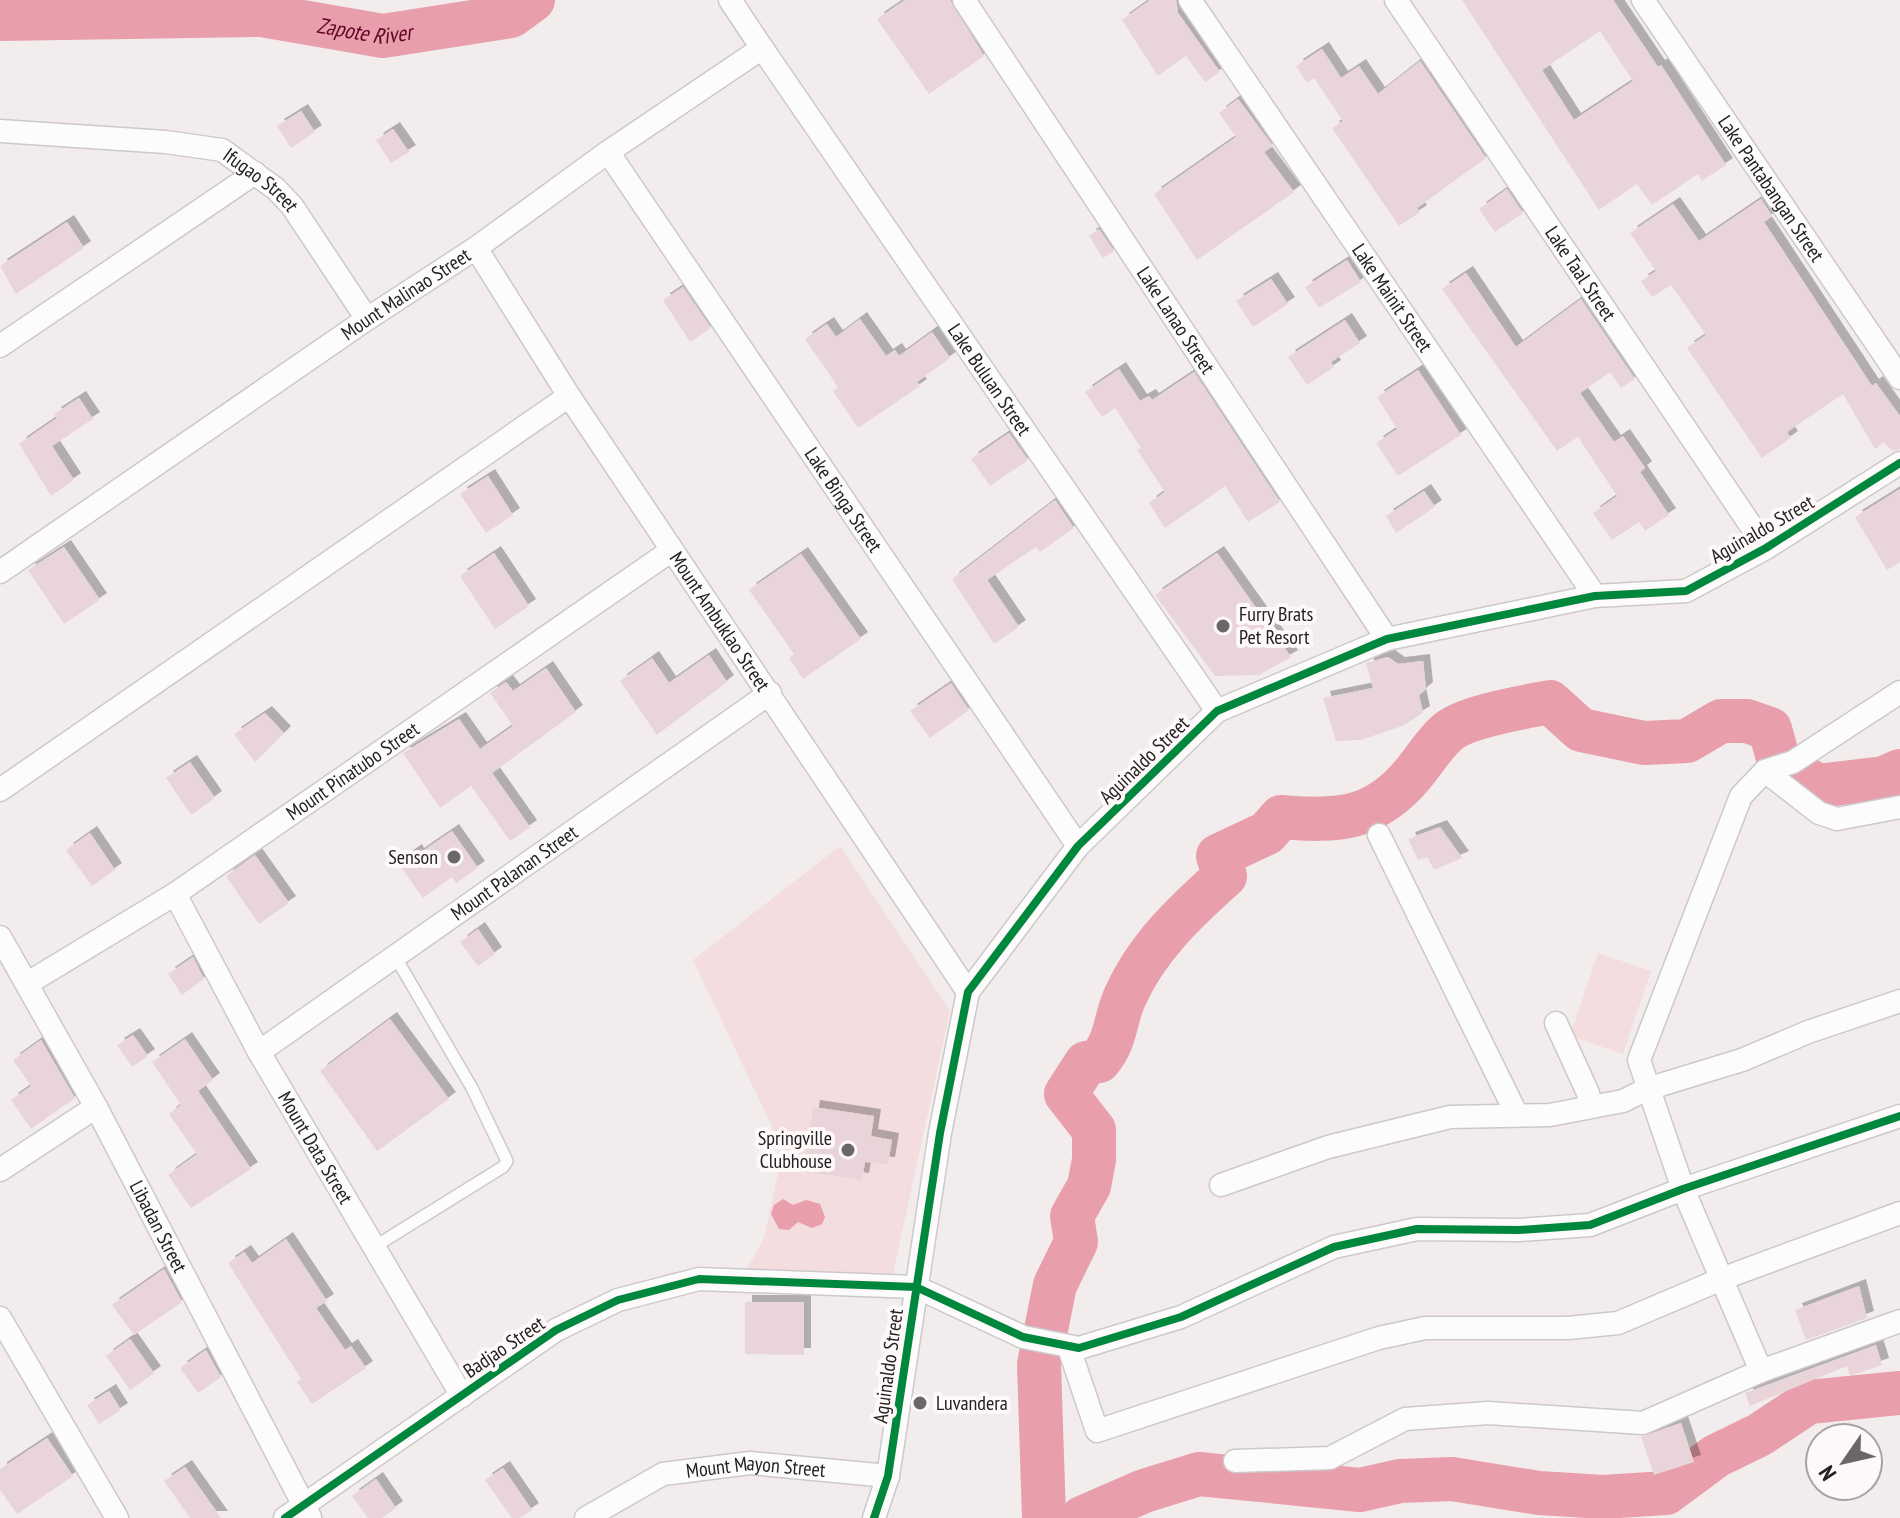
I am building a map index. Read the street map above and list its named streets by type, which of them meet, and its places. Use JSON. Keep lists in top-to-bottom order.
{
  "streets": {
    "street": [
      "Ifugao Street",
      "Lake Pantabangan Street",
      "Lake Taal Street",
      "Mount Malinao Street",
      "Lake Mainit Street",
      "Lake Lanao Street",
      "Lake Buluan Street",
      "Lake Binga Street",
      "Aguinaldo Street",
      "Mount Ambuklao Street",
      "Mount Pinatubo Street",
      "Mount Palanan Street",
      "Mount Data Street",
      "Libadan Street",
      "Badjao Street",
      "Mount Mayon Street"
    ]
  },
  "crossings": [
    ["Ifugao Street", "Mount Malinao Street"],
    ["Lake Taal Street", "Aguinaldo Street"],
    ["Mount Malinao Street", "Lake Buluan Street"],
    ["Mount Malinao Street", "Lake Binga Street"],
    ["Mount Malinao Street", "Mount Ambuklao Street"],
    ["Lake Mainit Street", "Aguinaldo Street"],
    ["Lake Lanao Street", "Aguinaldo Street"],
    ["Lake Buluan Street", "Aguinaldo Street"],
    ["Lake Binga Street", "Aguinaldo Street"],
    ["Aguinaldo Street", "Mount Ambuklao Street"],
    ["Aguinaldo Street", "Badjao Street"],
    ["Aguinaldo Street", "Mount Mayon Street"],
    ["Mount Ambuklao Street", "Mount Pinatubo Street"],
    ["Mount Ambuklao Street", "Mount Palanan Street"],
    ["Mount Pinatubo Street", "Mount Data Street"],
    ["Mount Pinatubo Street", "Libadan Street"],
    ["Mount Palanan Street", "Mount Data Street"],
    ["Mount Data Street", "Badjao Street"],
    ["Libadan Street", "Badjao Street"]
  ],
  "water": ["Zapote River"],
  "places": [
    "Furry Brats Pet Resort",
    "Senson",
    "Springville Clubhouse",
    "Luvandera"
  ],
  "north": "bottom left"
}
